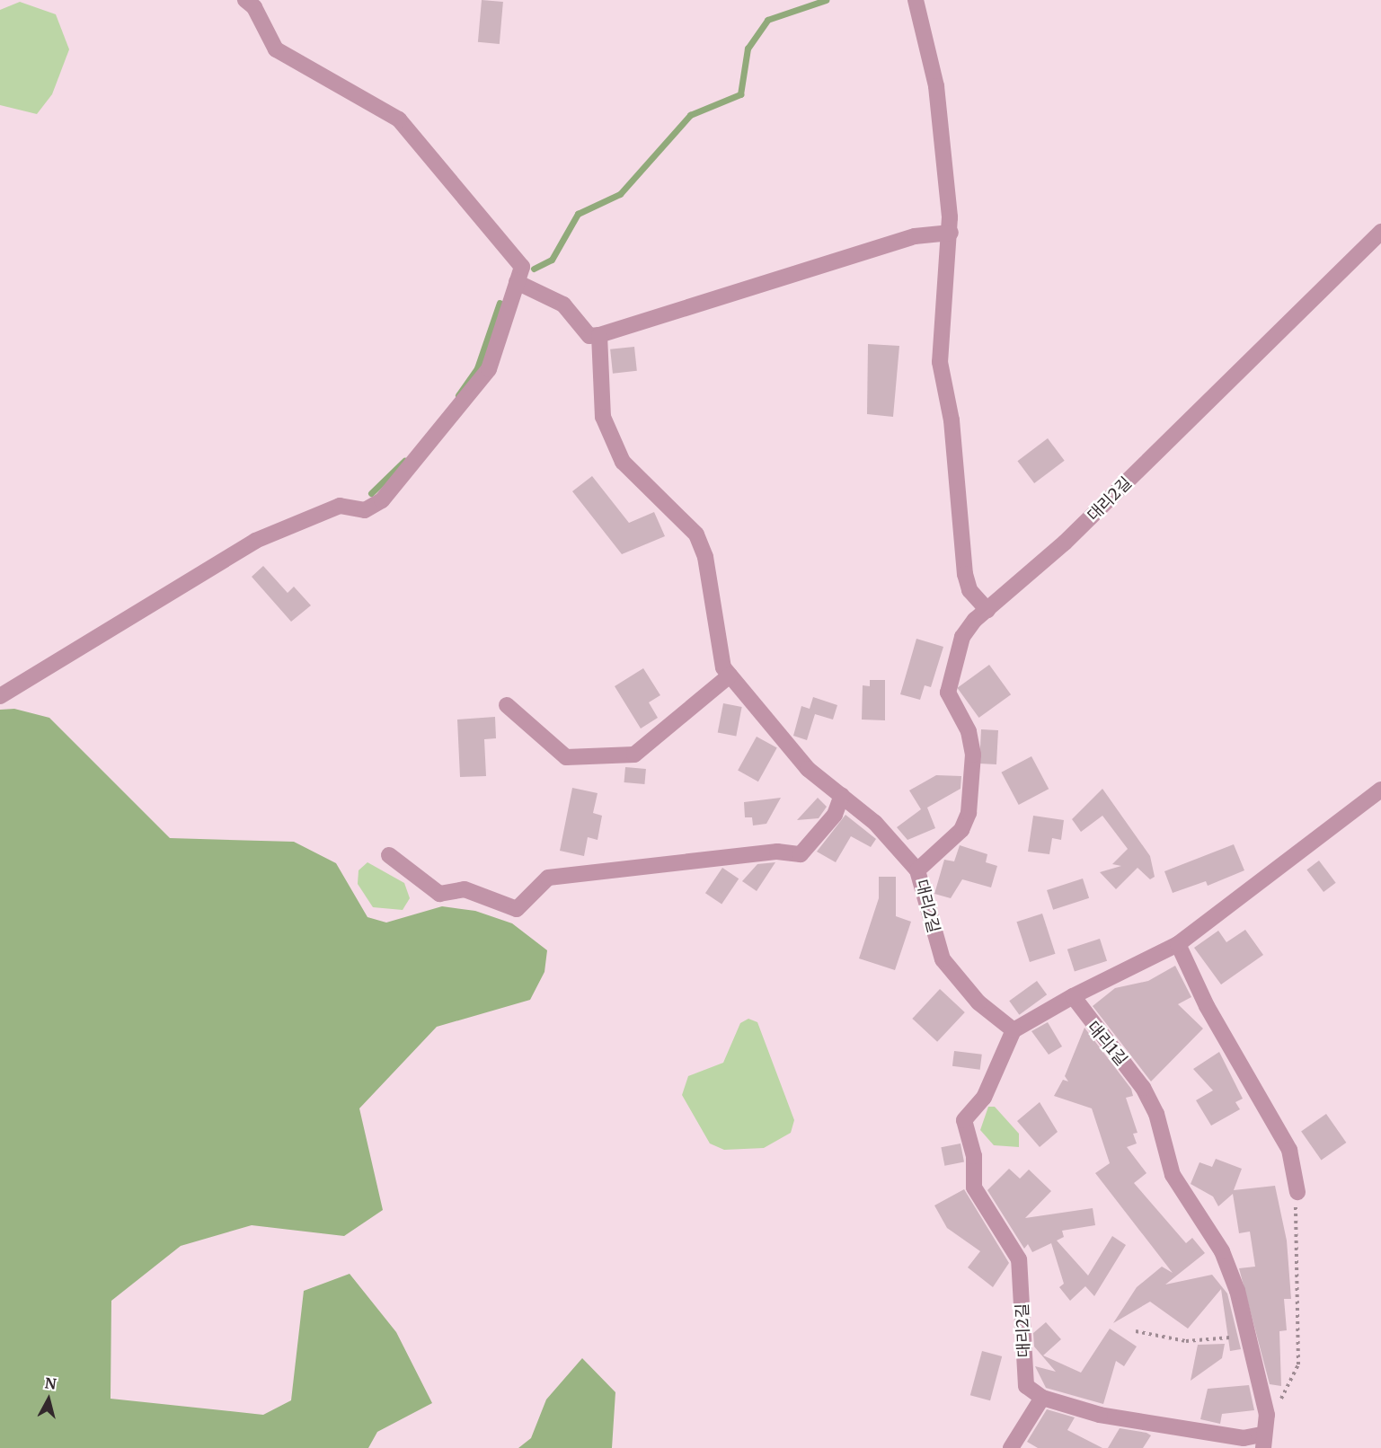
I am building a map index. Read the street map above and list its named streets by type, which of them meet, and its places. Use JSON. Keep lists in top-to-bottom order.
{
  "streets": {
    "street": ["대리2길", "대리1길"]
  },
  "north": "top"
}
